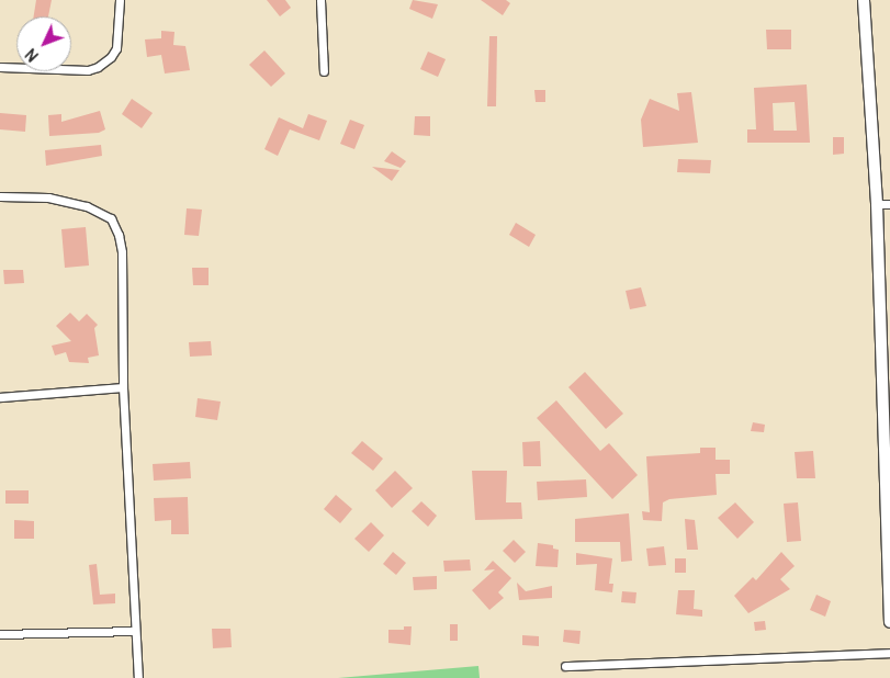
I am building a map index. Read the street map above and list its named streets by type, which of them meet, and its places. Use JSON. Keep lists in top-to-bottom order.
{
  "north": "bottom left"
}
